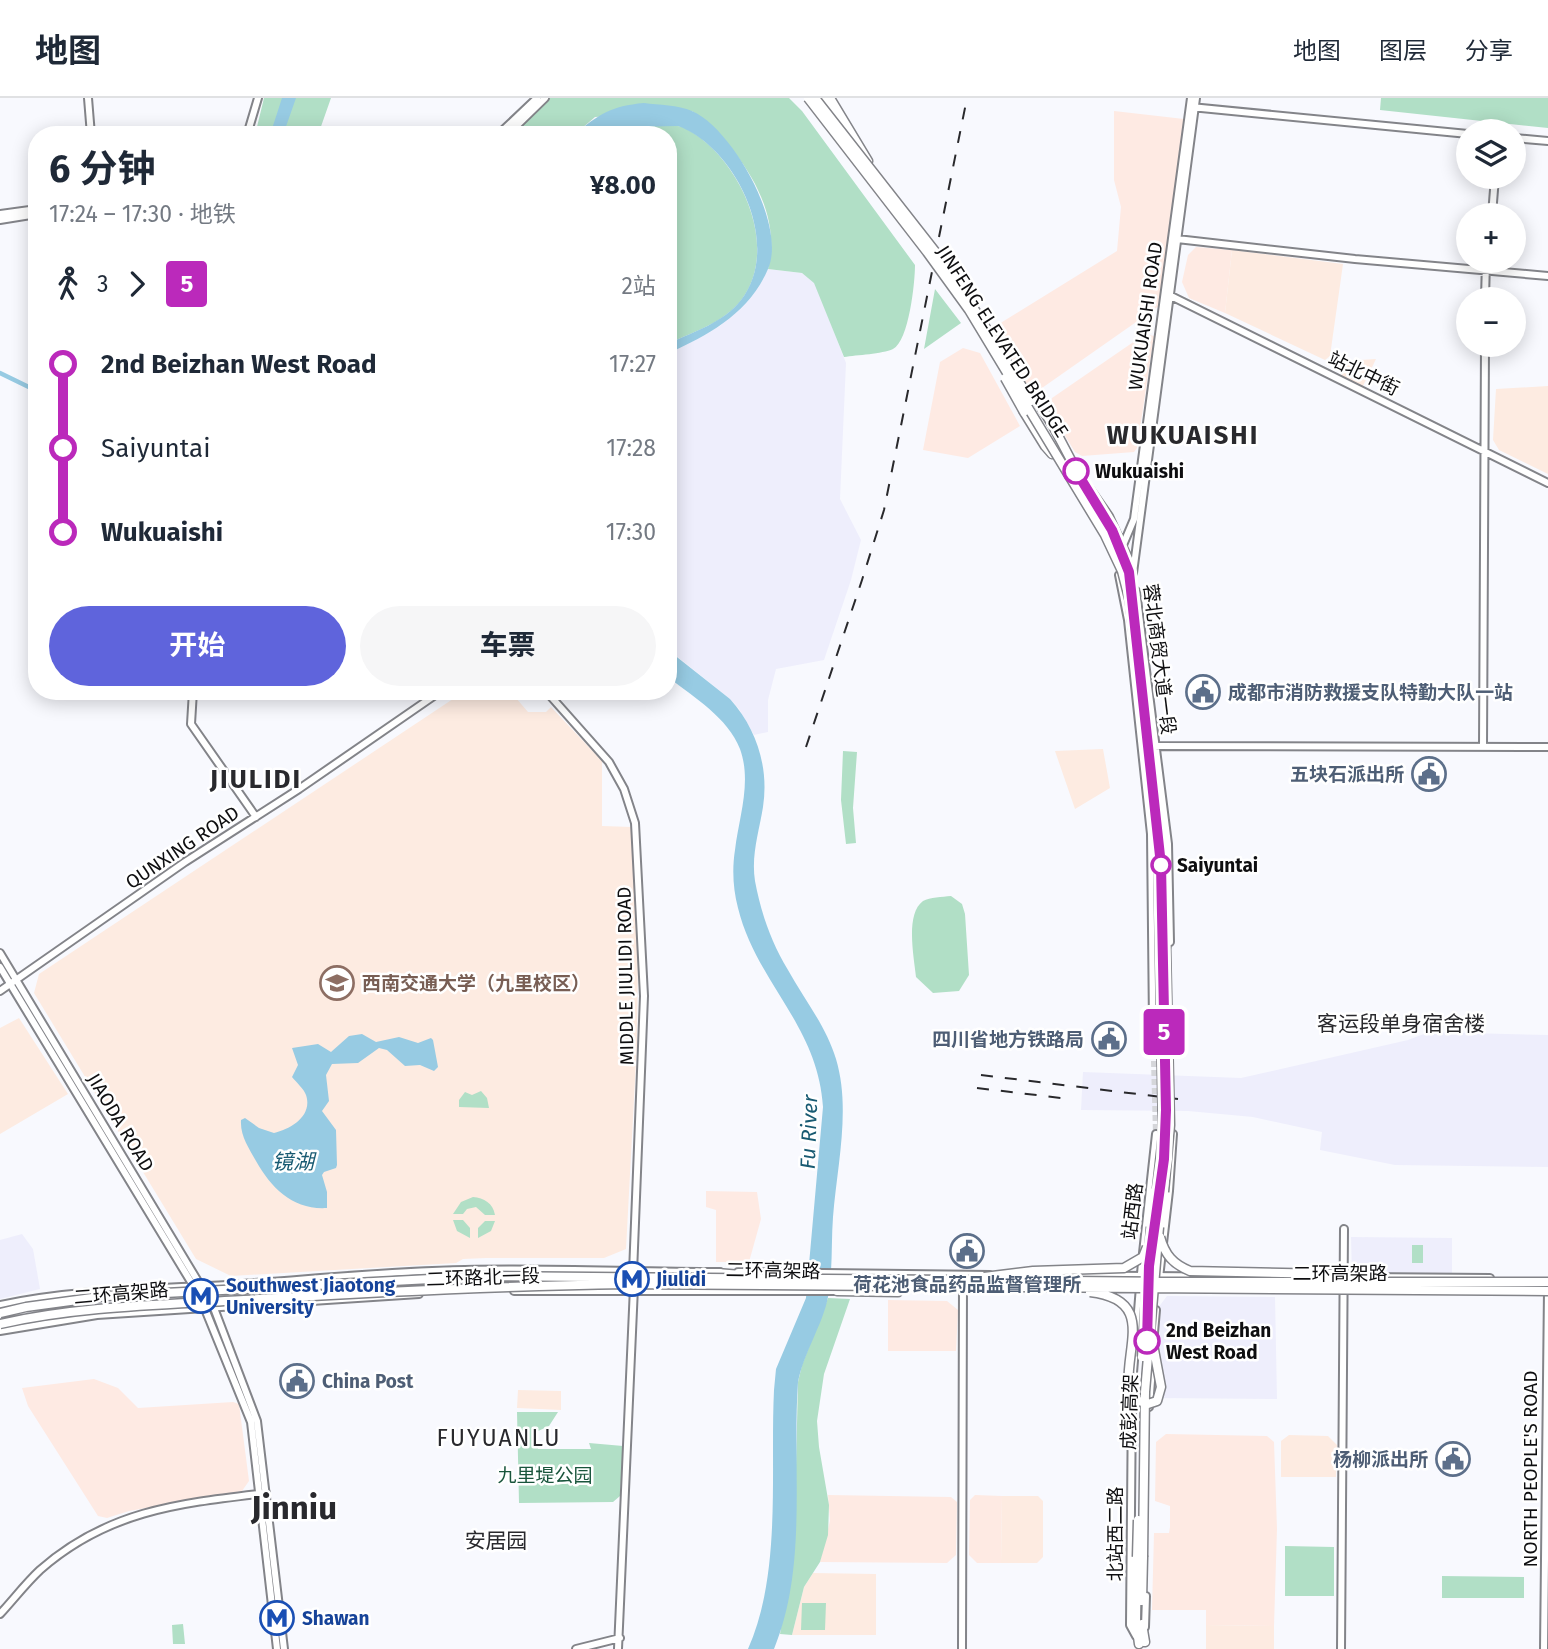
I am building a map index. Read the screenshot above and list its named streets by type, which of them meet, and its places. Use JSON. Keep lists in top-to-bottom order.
{
  "streets": {
    "highway": [
      "JINFENG ELEVATED BRIDGE",
      "蓉北商贸大道一段",
      "二环高架路",
      "成彭高架"
    ],
    "main road": [
      "WUKUAISHI ROAD",
      "站北中街",
      "QUNXING ROAD",
      "MIDDLE JIULIDI ROAD",
      "JIAODA ROAD",
      "站西路",
      "二环路北一段",
      "NORTH PEOPLE'S ROAD",
      "北站西二路"
    ]
  },
  "crossings": [
    ["WUKUAISHI ROAD", "站北中街"],
    ["WUKUAISHI ROAD", "蓉北商贸大道一段"],
    ["JINFENG ELEVATED BRIDGE", "蓉北商贸大道一段"],
    ["蓉北商贸大道一段", "成彭高架"],
    ["QUNXING ROAD", "JIAODA ROAD"],
    ["MIDDLE JIULIDI ROAD", "二环路北一段"],
    ["JIAODA ROAD", "二环路北一段"],
    ["站西路", "二环路北一段"],
    ["站西路", "北站西二路"],
    ["二环高架路", "二环路北一段"],
    ["二环高架路", "NORTH PEOPLE'S ROAD"],
    ["二环路北一段", "NORTH PEOPLE'S ROAD"],
    ["二环路北一段", "北站西二路"]
  ],
  "districts": [
    "WUKUAISHI",
    "JIULIDI",
    "客运段单身宿舍楼",
    "FUYUANLU",
    "Jinniu",
    "安居园"
  ],
  "water": ["Fu River", "镜湖"],
  "parks": ["九里堤公园"],
  "places": {
    "other": ["Wukuaishi", "Saiyuntai", "2nd Beizhan West Road"],
    "public building": [
      "成都市消防救援支队特勤大队一站",
      "五块石派出所",
      "四川省地方铁路局",
      "荷花池食品药品监督管理所",
      "China Post",
      "杨柳派出所"
    ],
    "school or university": ["西南交通大学（九里校区）"],
    "metro station": ["Jiulidi", "Southwest Jiaotong University", "Shawan"]
  },
  "lines": ["metro line 5"],
  "page": {
    "header": "地图",
    "nav": ["地图", "图层", "分享"],
    "on_map": "5",
    "map_buttons": ["+", "−"],
    "heading": ["6 分钟", "17:24 – 17:30 · 地铁", "¥8.00"],
    "legs": ["3", "5", "2站"],
    "list": [
      {
        "name": "2nd Beizhan West Road",
        "value": "17:27"
      },
      {
        "name": "Saiyuntai",
        "value": "17:28"
      },
      {
        "name": "Wukuaishi",
        "value": "17:30"
      }
    ],
    "buttons": ["开始", "车票"]
  }
}
